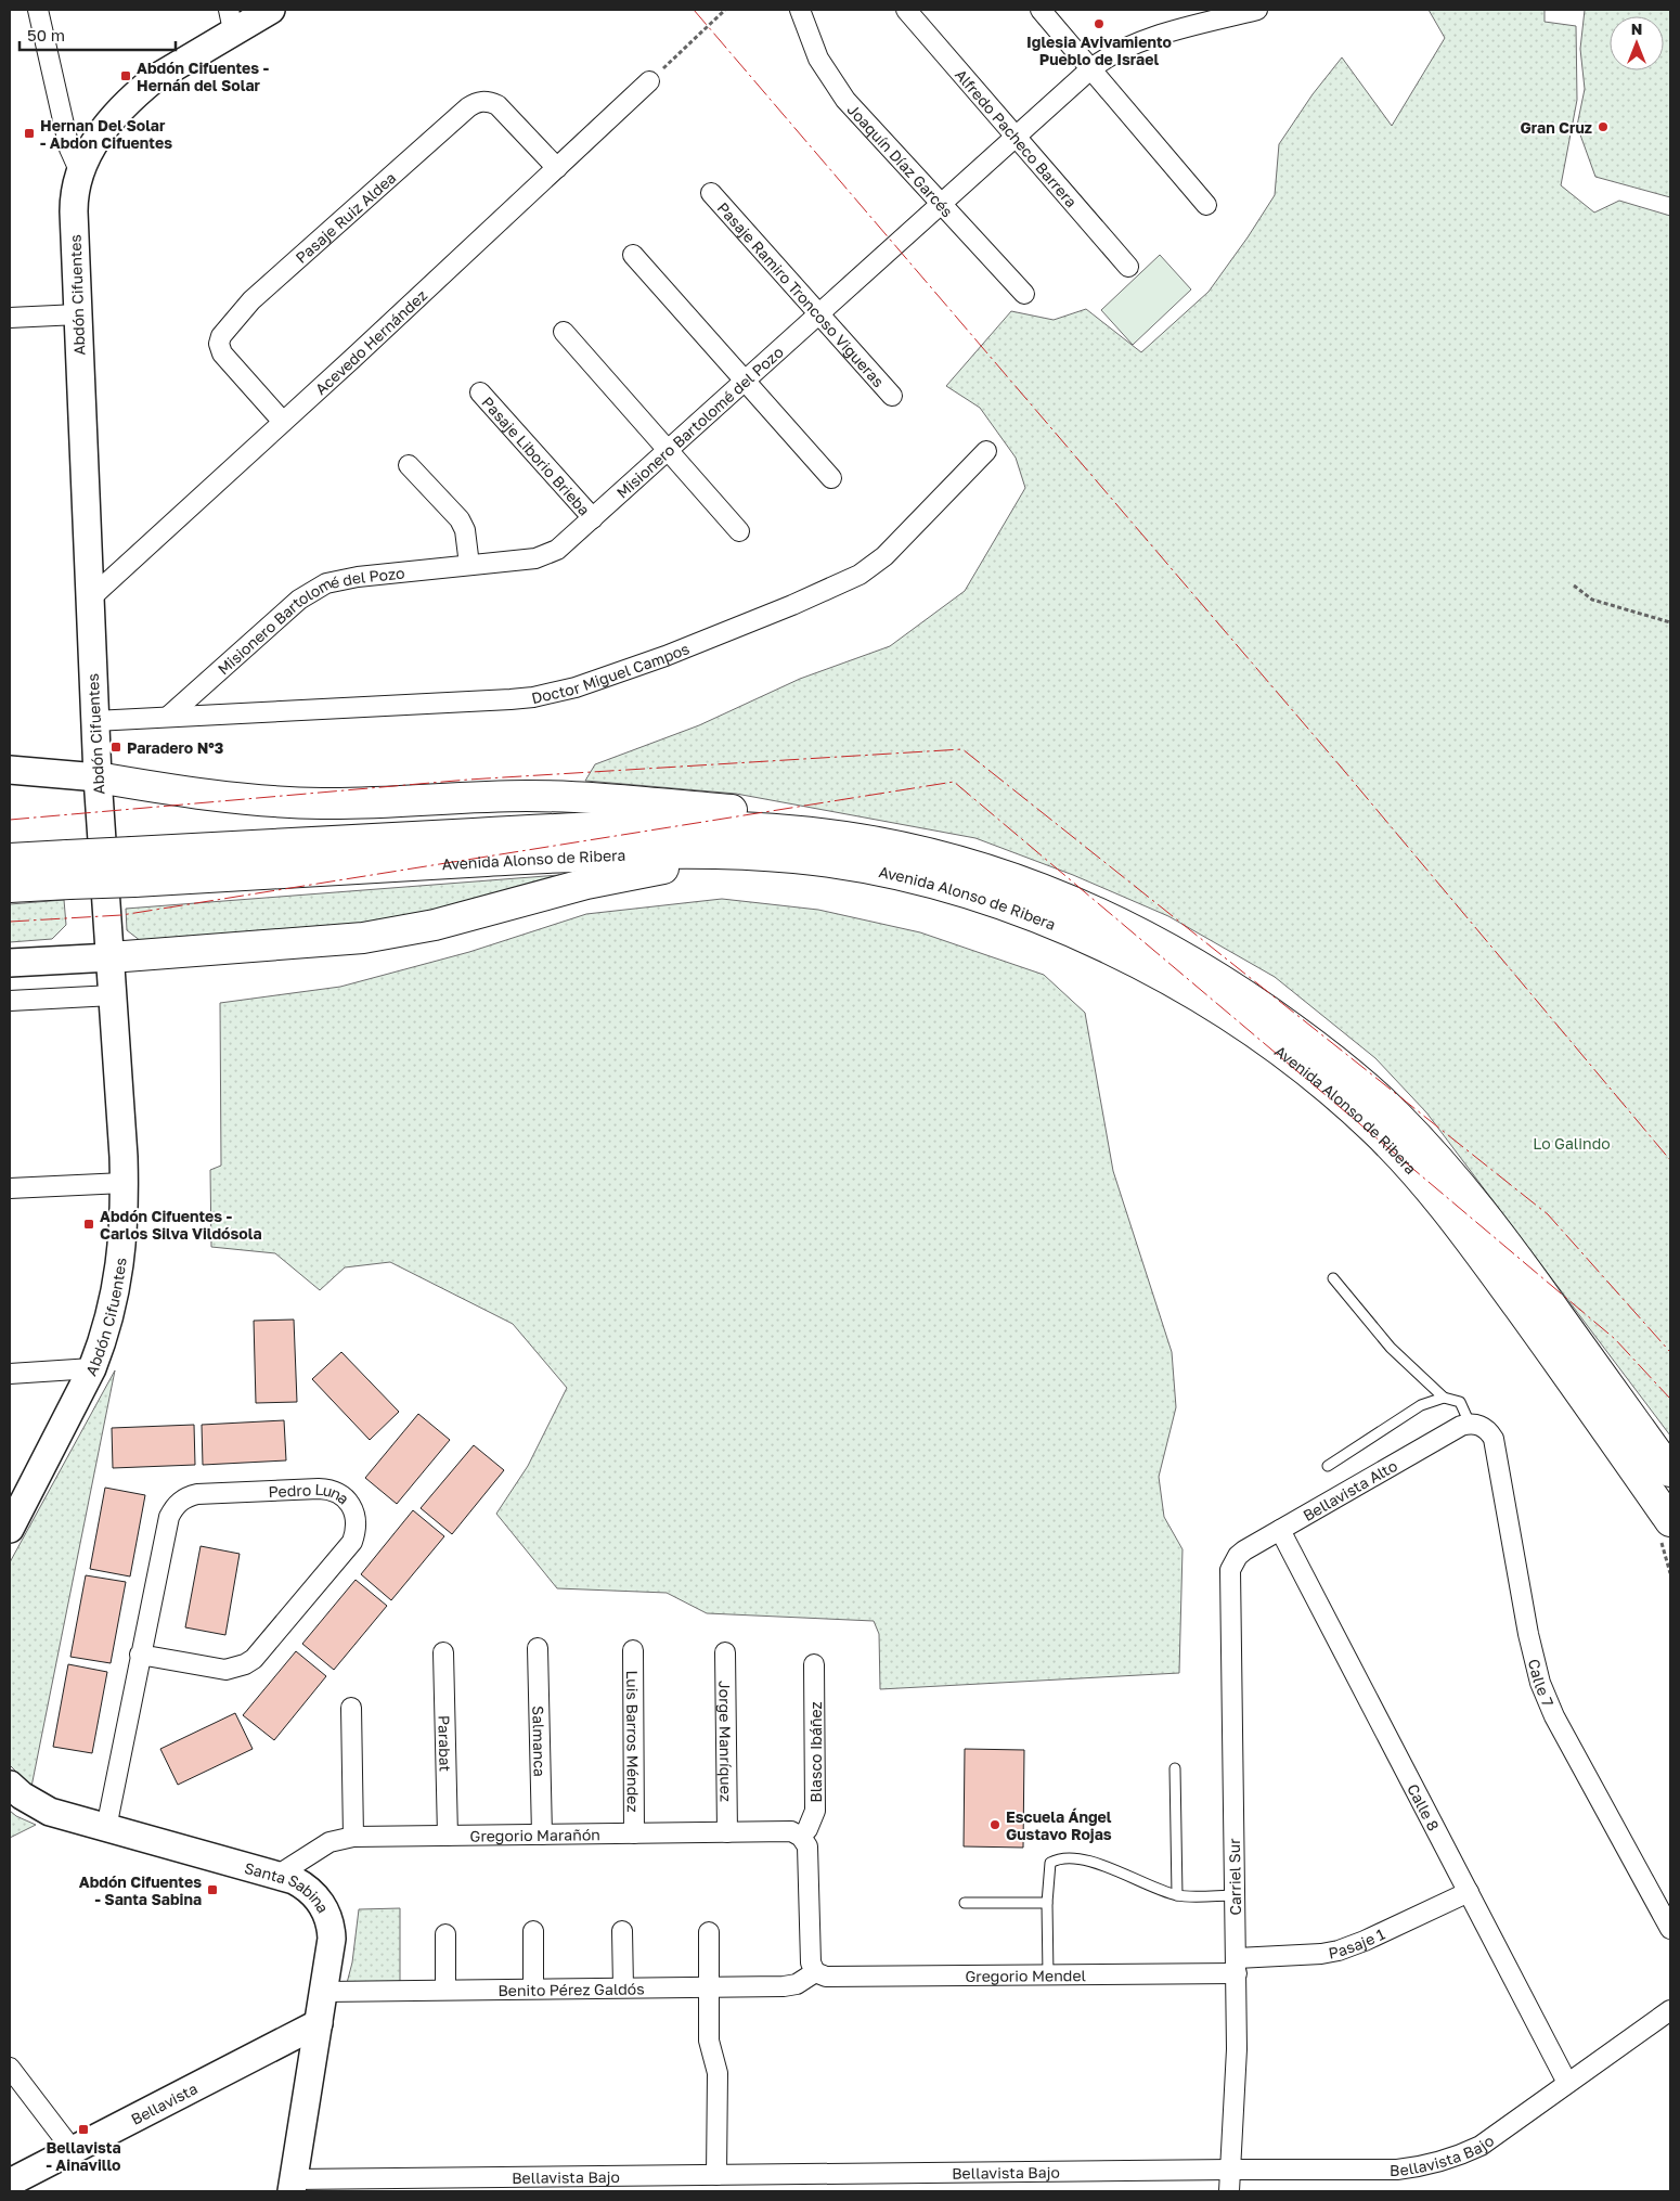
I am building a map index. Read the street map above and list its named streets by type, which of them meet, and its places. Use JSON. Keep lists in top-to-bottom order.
{
  "streets": {
    "highway": ["Avenida Alonso de Ribera"],
    "street": [
      "Alfredo Pacheco Barrera",
      "Joaquín Díaz Garcés",
      "Pasaje Ruiz Aldea",
      "Abdón Cifuentes",
      "Pasaje Ramiro Troncoso Vigueras",
      "Acevedo Hernández",
      "Misionero Bartolomé del Pozo",
      "Pasaje Liborio Brieba",
      "Doctor Miguel Campos",
      "Bellavista Alto",
      "Pedro Luna",
      "Calle 7",
      "Salmanca",
      "Luis Barros Méndez",
      "Jorge Manríquez",
      "Parabat",
      "Blasco Ibáñez",
      "Calle 8",
      "Gregorio Marañón",
      "Carriel Sur",
      "Santa Sabina",
      "Pasaje 1",
      "Gregorio Mendel",
      "Benito Pérez Galdós",
      "Bellavista",
      "Bellavista Bajo"
    ]
  },
  "crossings": [
    ["Alfredo Pacheco Barrera", "Misionero Bartolomé del Pozo"],
    ["Joaquín Díaz Garcés", "Misionero Bartolomé del Pozo"],
    ["Pasaje Ruiz Aldea", "Acevedo Hernández"],
    ["Abdón Cifuentes", "Acevedo Hernández"],
    ["Pasaje Ramiro Troncoso Vigueras", "Misionero Bartolomé del Pozo"],
    ["Misionero Bartolomé del Pozo", "Pasaje Liborio Brieba"],
    ["Misionero Bartolomé del Pozo", "Doctor Miguel Campos"],
    ["Bellavista Alto", "Calle 7"],
    ["Bellavista Alto", "Calle 8"],
    ["Bellavista Alto", "Carriel Sur"],
    ["Pedro Luna", "Santa Sabina"],
    ["Salmanca", "Gregorio Marañón"],
    ["Luis Barros Méndez", "Gregorio Marañón"],
    ["Jorge Manríquez", "Gregorio Marañón"],
    ["Parabat", "Gregorio Marañón"],
    ["Blasco Ibáñez", "Gregorio Marañón"],
    ["Calle 8", "Pasaje 1"],
    ["Calle 8", "Bellavista Bajo"],
    ["Gregorio Marañón", "Santa Sabina"],
    ["Carriel Sur", "Pasaje 1"],
    ["Carriel Sur", "Gregorio Mendel"],
    ["Carriel Sur", "Bellavista Bajo"],
    ["Santa Sabina", "Benito Pérez Galdós"],
    ["Santa Sabina", "Bellavista"],
    ["Santa Sabina", "Bellavista Bajo"],
    ["Pasaje 1", "Gregorio Mendel"],
    ["Gregorio Mendel", "Benito Pérez Galdós"]
  ],
  "parks": ["Lo Galindo"],
  "places": {
    "other": ["Iglesia Avivamiento Pueblo de Israel", "Gran Cruz", "Escuela Ángel Gustavo Rojas"],
    "transit": [
      "Abdón Cifuentes - Hernán del Solar",
      "Hernan Del Solar - Abdon Cifuentes",
      "Paradero N°3",
      "Abdón Cifuentes - Carlos Silva Vildósola",
      "Abdón Cifuentes - Santa Sabina",
      "Bellavista - Ainavillo"
    ]
  },
  "scale_bar": "50 m",
  "north": "top"
}
